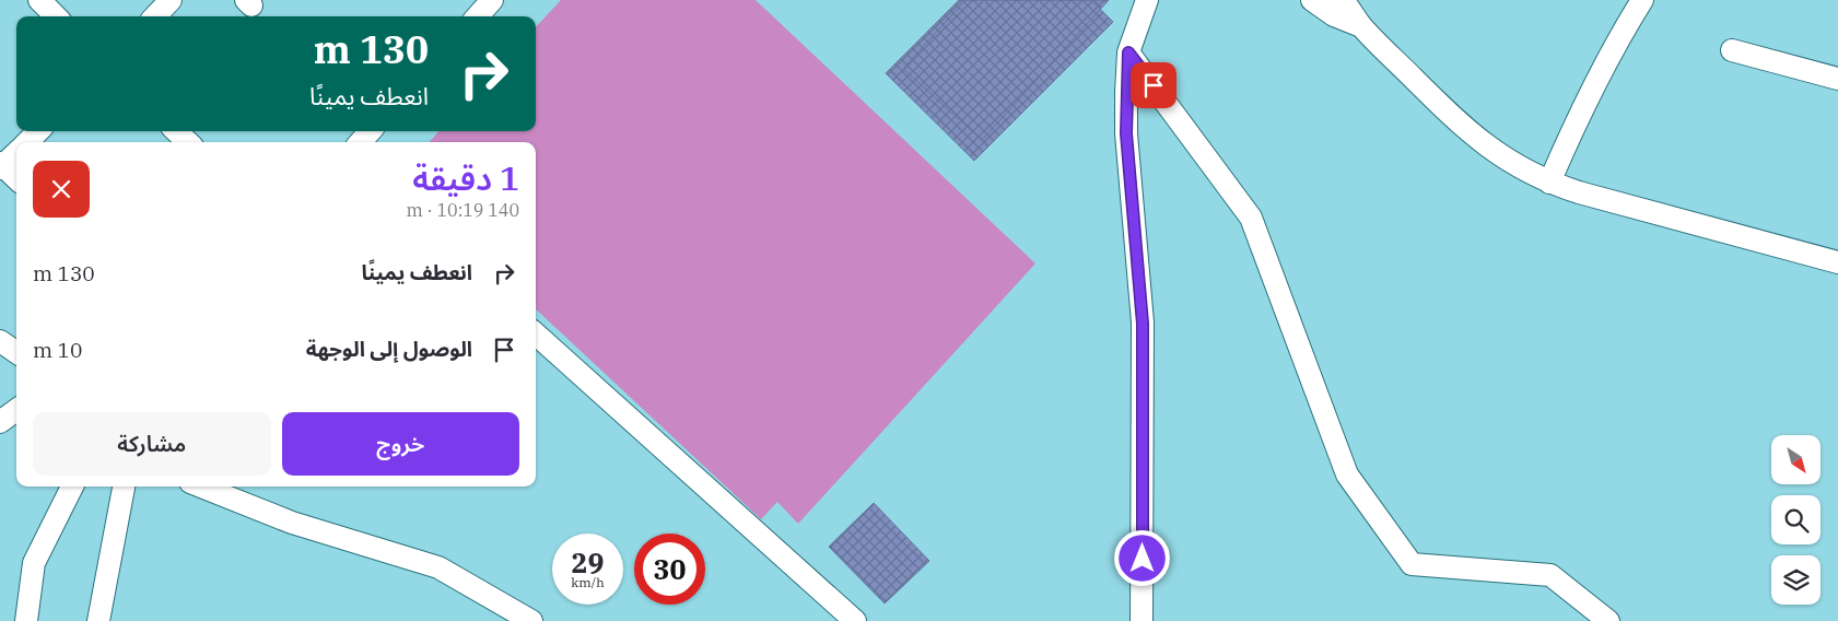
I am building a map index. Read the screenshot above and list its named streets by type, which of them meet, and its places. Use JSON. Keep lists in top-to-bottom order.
{
  "north": "bottom right",
  "page": {
    "turn": ["130 m", "انعطف يمينًا"],
    "heading": ["1 دقيقة", "140 m · 10:19"],
    "list": [
      {
        "name": "انعطف يمينًا",
        "value": "130 m"
      },
      {
        "name": "الوصول إلى الوجهة",
        "value": "10 m"
      }
    ],
    "buttons": ["خروج", "مشاركة"],
    "speed": "29 km/h",
    "limit": "30"
  }
}
